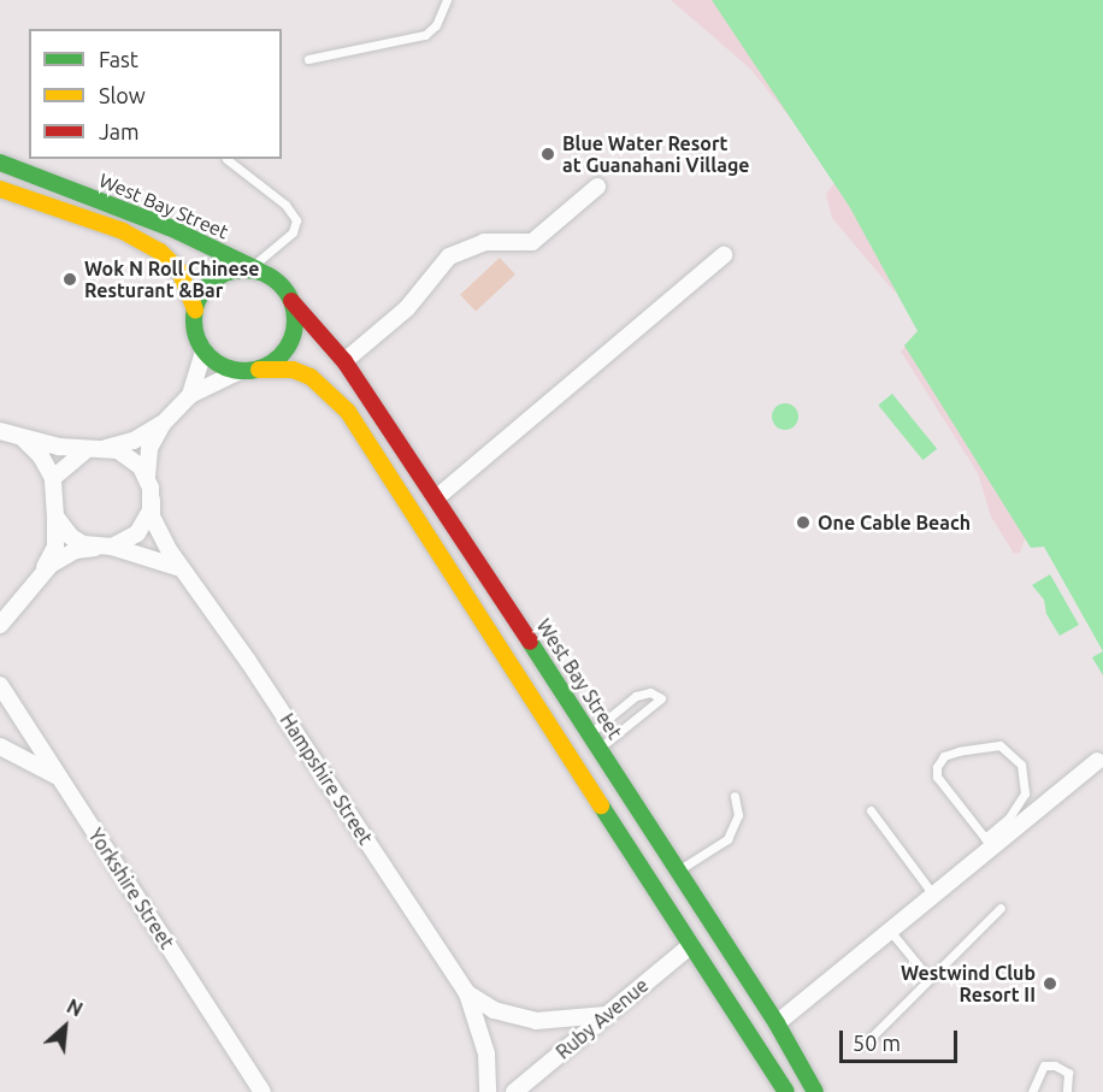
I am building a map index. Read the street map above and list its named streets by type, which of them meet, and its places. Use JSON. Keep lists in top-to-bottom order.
{
  "streets": {
    "main road": ["West Bay Street"],
    "street": ["Hampshire Street", "Yorkshire Street", "Ruby Avenue"]
  },
  "crossings": [
    ["Hampshire Street", "Ruby Avenue"]
  ],
  "places": [
    "Blue Water Resort at Guanahani Village",
    "Wok N Roll Chinese Resturant &Bar",
    "One Cable Beach",
    "Westwind Club Resort II"
  ],
  "legend": ["Fast", "Slow", "Jam"],
  "scale_bar": "50 m",
  "north": "top right"
}
